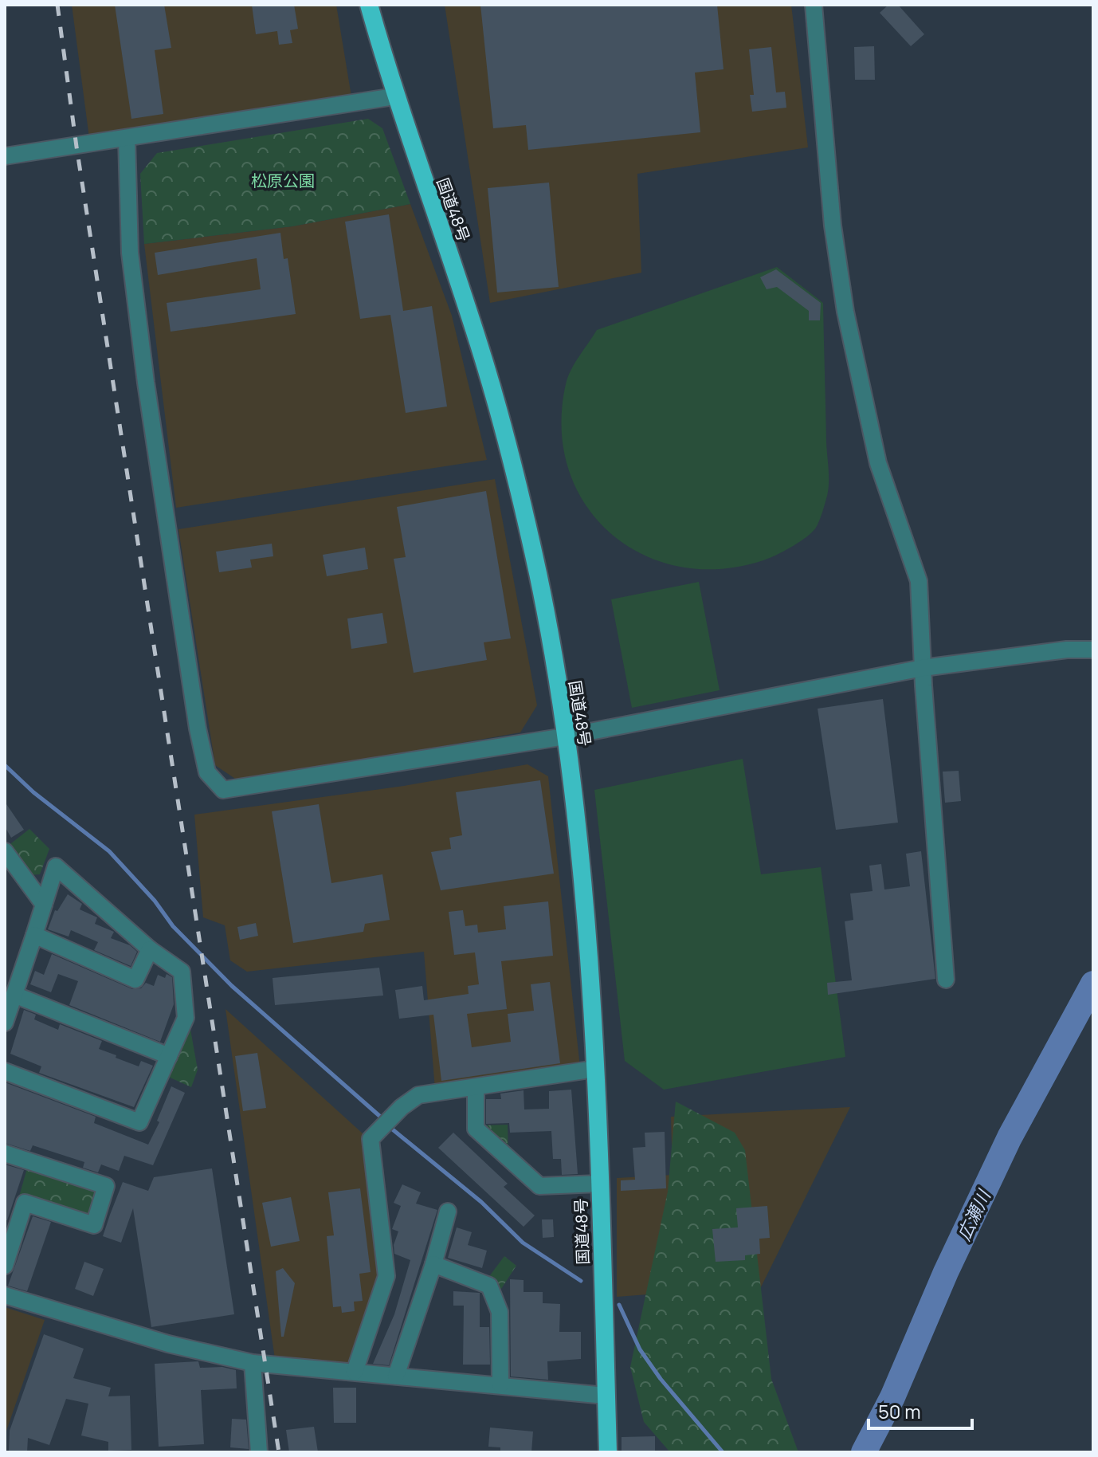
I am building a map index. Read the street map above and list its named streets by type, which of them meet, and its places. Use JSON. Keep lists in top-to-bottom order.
{
  "streets": {
    "highway": ["国道48号"]
  },
  "water": ["広瀬川"],
  "parks": ["松原公園"],
  "scale_bar": "50 m"
}
